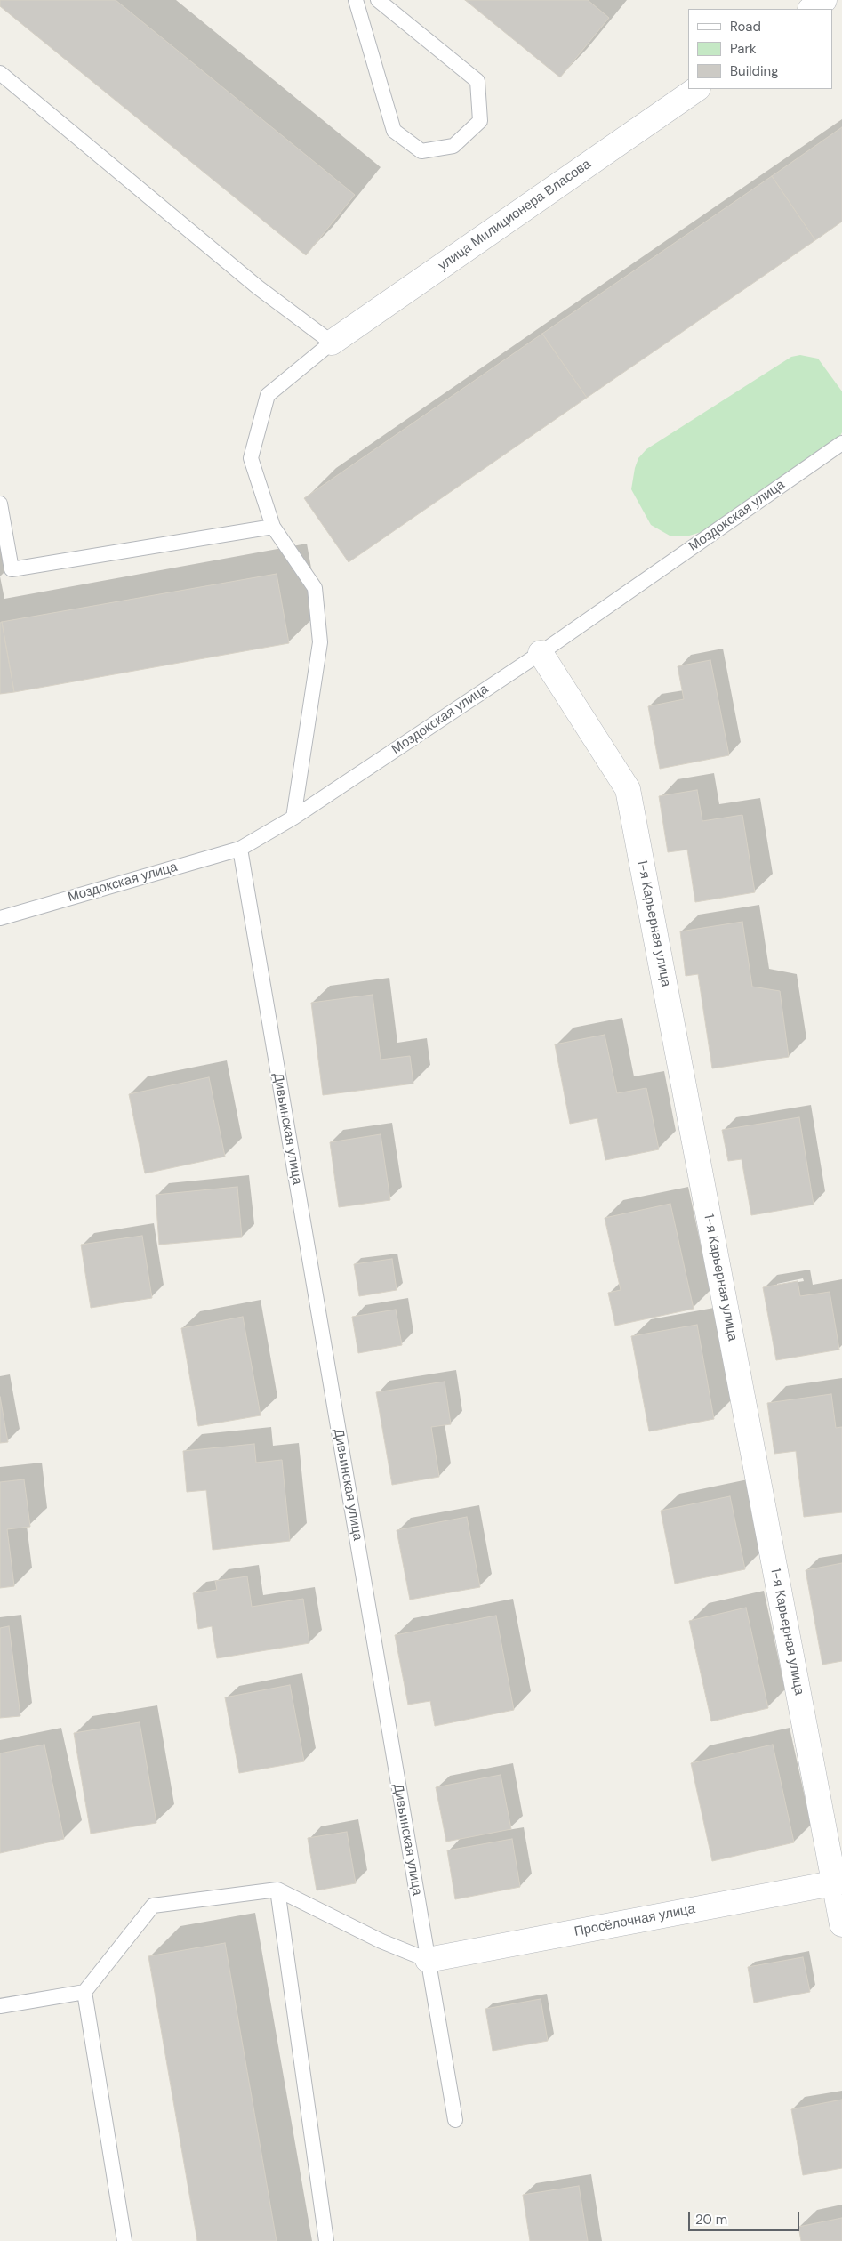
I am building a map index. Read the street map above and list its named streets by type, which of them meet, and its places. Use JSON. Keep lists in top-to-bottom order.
{
  "streets": {
    "street": ["улица Милиционера Власова", "1-я Карьерная улица", "Просёлочная улица"],
    "lane": ["Моздокская улица", "Дивьинская улица"]
  },
  "crossings": [
    ["Моздокская улица", "1-я Карьерная улица"],
    ["Моздокская улица", "Дивьинская улица"],
    ["1-я Карьерная улица", "Просёлочная улица"],
    ["Дивьинская улица", "Просёлочная улица"]
  ],
  "legend": ["Road", "Park", "Building"],
  "scale_bar": "20 m"
}
